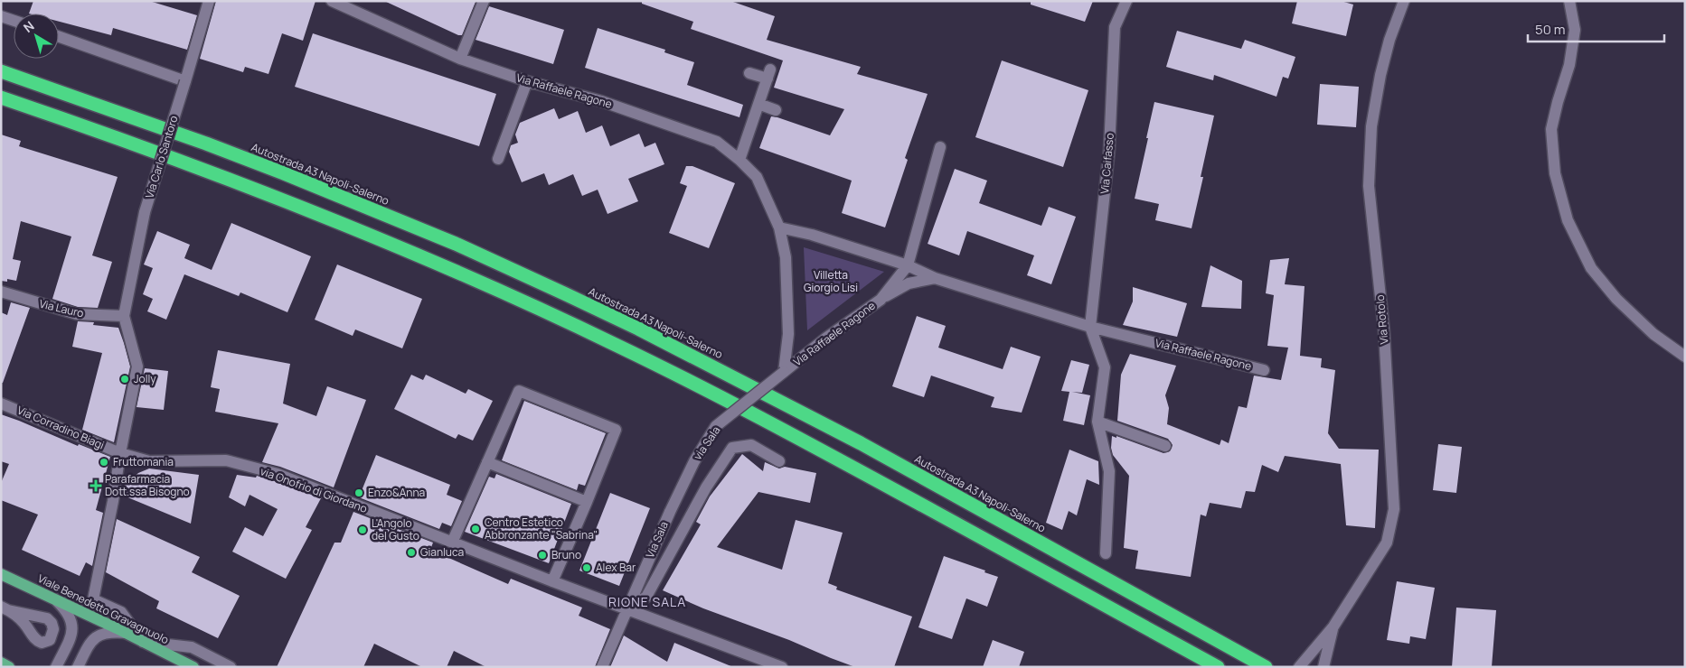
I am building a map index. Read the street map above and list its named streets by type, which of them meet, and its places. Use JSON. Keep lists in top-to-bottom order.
{
  "streets": {
    "highway": ["Autostrada A3 Napoli-Salerno"],
    "main road": ["Viale Benedetto Gravagnuolo"],
    "street": [
      "Via Raffaele Ragone",
      "Via Carlo Santoro",
      "Via Caifasso",
      "Via Lauro",
      "Via Rotolo",
      "Via Corradino Biagi",
      "via Sala",
      "via Onofrio di Giordano",
      "Via Sala"
    ]
  },
  "crossings": [
    ["Via Raffaele Ragone", "Via Caifasso"],
    ["Via Raffaele Ragone", "via Sala"],
    ["Via Carlo Santoro", "Via Lauro"],
    ["Via Corradino Biagi", "via Onofrio di Giordano"],
    ["via Sala", "Via Sala"],
    ["via Onofrio di Giordano", "Via Sala"]
  ],
  "districts": ["RIONE SALA"],
  "parks": ["Villetta Giorgio Lisi"],
  "places": {
    "other": [
      "Jolly",
      "Fruttomania",
      "Enzo&Anna",
      "Centro Estetico Abbronzante \"Sabrina\"",
      "L'Angolo del Gusto",
      "Gianluca",
      "Bruno",
      "Alex Bar"
    ],
    "health": ["Parafarmacia Dott.ssa Bisogno"]
  },
  "scale_bar": "50 m",
  "north": "top left"
}
